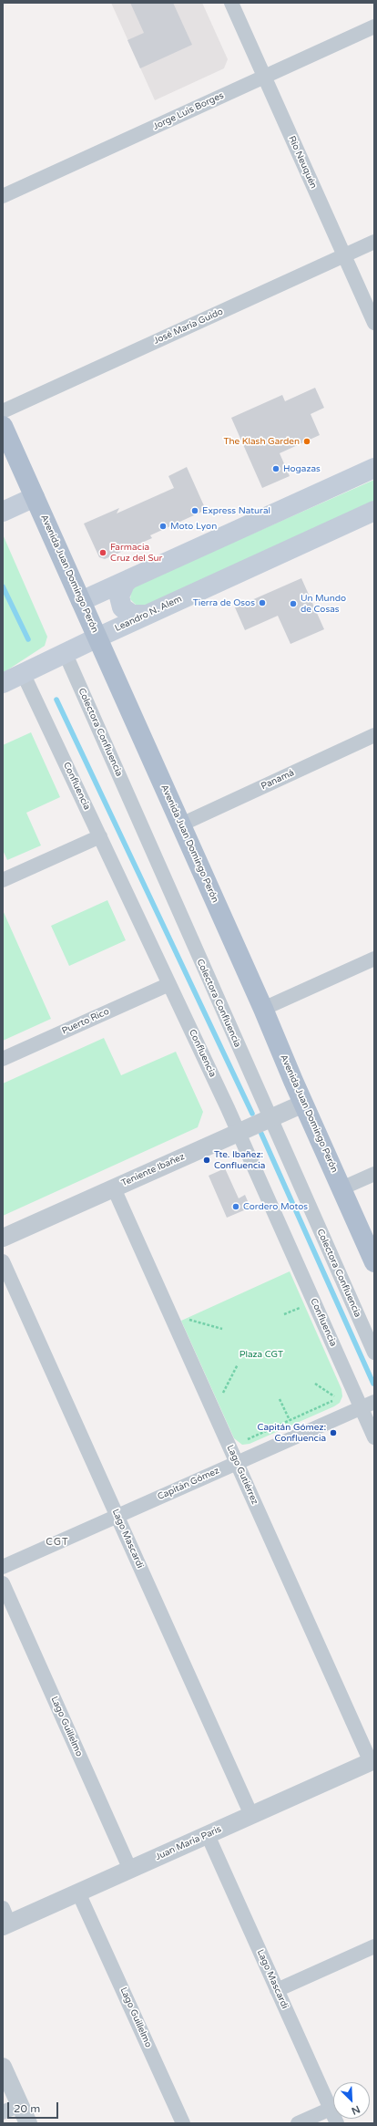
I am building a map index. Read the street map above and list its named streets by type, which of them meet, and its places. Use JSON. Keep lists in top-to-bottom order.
{
  "streets": {
    "main road": ["Avenida Juan Domingo Perón", "Leandro N. Alem"],
    "street": [
      "Jorge Luis Borges",
      "Río Neuquén",
      "José María Guido",
      "Colectora Confluencia",
      "Panamá",
      "Confluencia",
      "Puerto Rico",
      "Teniente Ibañez",
      "Lago Gutiérrez",
      "Capitán Gómez",
      "Lago Mascardi",
      "Lago Guillelmo",
      "Juan María Paris"
    ]
  },
  "crossings": [
    ["Jorge Luis Borges", "Río Neuquén"],
    ["Río Neuquén", "José María Guido"],
    ["Avenida Juan Domingo Perón", "Leandro N. Alem"],
    ["Avenida Juan Domingo Perón", "Panamá"],
    ["Avenida Juan Domingo Perón", "Teniente Ibañez"],
    ["Leandro N. Alem", "Colectora Confluencia"],
    ["Leandro N. Alem", "Confluencia"],
    ["Colectora Confluencia", "Teniente Ibañez"],
    ["Confluencia", "Puerto Rico"],
    ["Confluencia", "Teniente Ibañez"],
    ["Confluencia", "Capitán Gómez"],
    ["Teniente Ibañez", "Lago Gutiérrez"],
    ["Lago Gutiérrez", "Capitán Gómez"],
    ["Lago Gutiérrez", "Juan María Paris"],
    ["Capitán Gómez", "Lago Mascardi"],
    ["Lago Mascardi", "Juan María Paris"],
    ["Lago Guillelmo", "Juan María Paris"]
  ],
  "districts": ["CGT"],
  "parks": ["Plaza CGT"],
  "places": [
    "The Klash Garden",
    "Hogazas",
    "Express Natural",
    "Moto Lyon",
    "Farmacia Cruz del Sur",
    "Tierra de Osos",
    "Un Mundo de Cosas",
    "Tte. Ibañez: Confluencia",
    "Cordero Motos",
    "Capitán Gómez: Confluencia"
  ],
  "scale_bar": "20 m",
  "north": "bottom right"
}
